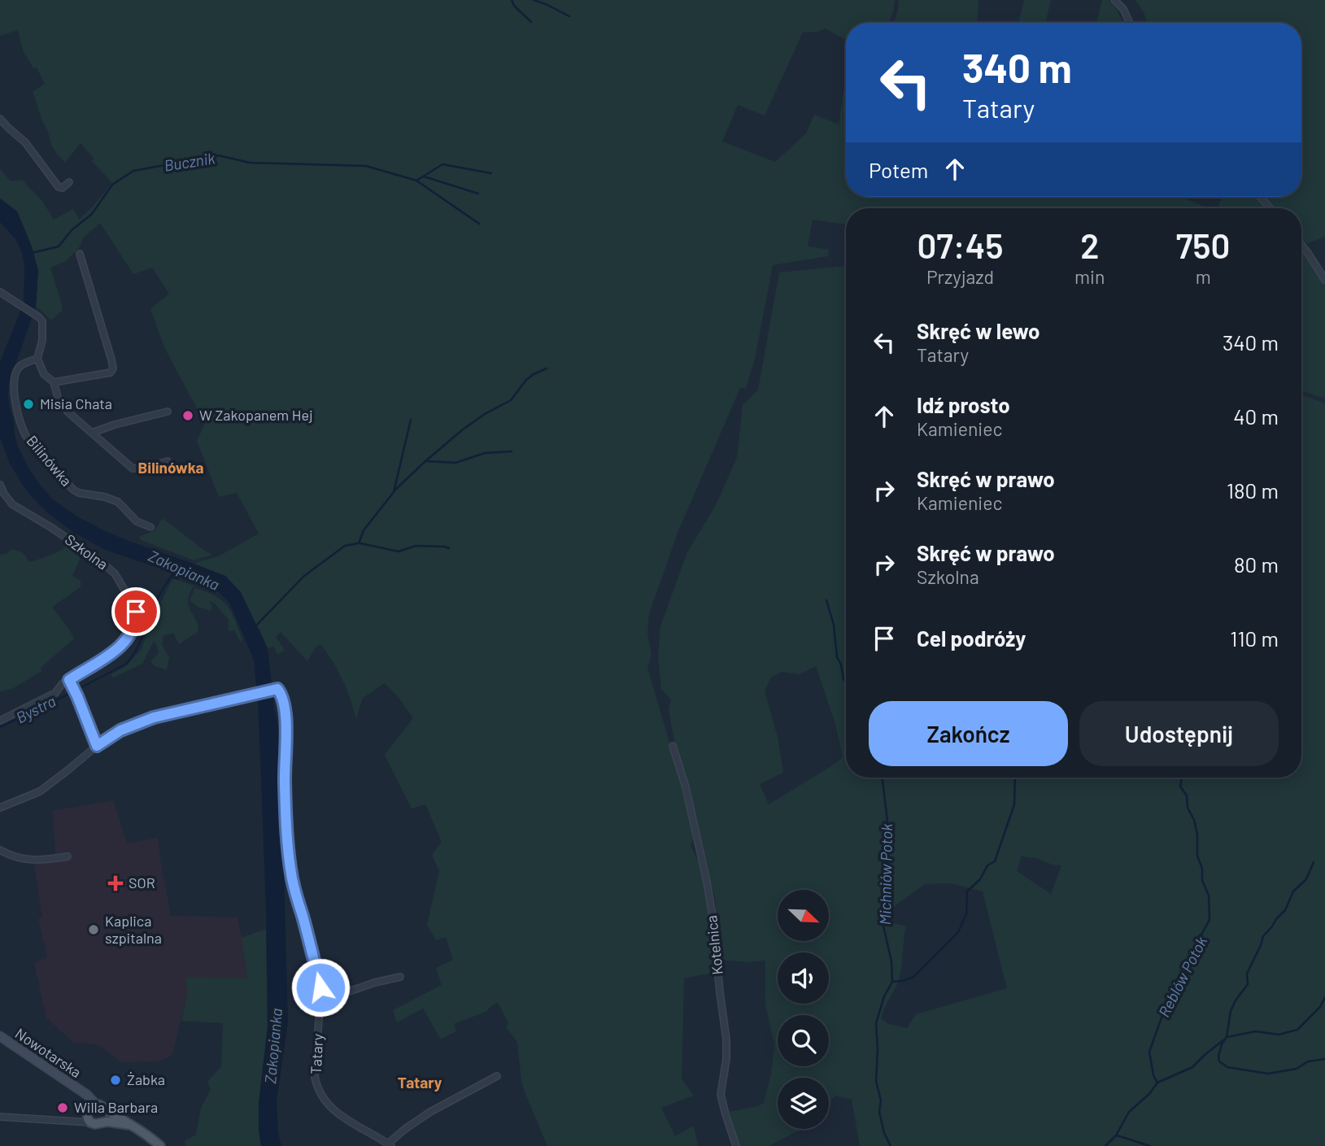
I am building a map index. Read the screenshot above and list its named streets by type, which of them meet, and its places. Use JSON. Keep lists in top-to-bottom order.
{
  "streets": {
    "main road": ["Nowotarska"],
    "street": [
      "Bilinówka",
      "Szkolna",
      "Kotelnica",
      "Tatary"
    ]
  },
  "districts": ["Bilinówka", "Tatary"],
  "water": [
    "Bucznik",
    "Zakopianka",
    "Bystra",
    "Michniów Potok",
    "Reblów Potok"
  ],
  "places": {
    "other": [
      "Misia Chata",
      "W Zakopanem Hej",
      "Kaplica szpitalna",
      "Żabka",
      "Willa Barbara"
    ],
    "health": ["SOR"]
  },
  "north": "bottom right",
  "page": {
    "turn": ["340 m", "Tatary"],
    "then": "Potem",
    "eta": [
      "07:45",
      "Przyjazd",
      "2",
      "min",
      "750",
      "m"
    ],
    "list": [
      {
        "name": "Skręć w lewo",
        "note": "Tatary",
        "value": "340 m"
      },
      {
        "name": "Idź prosto",
        "note": "Kamieniec",
        "value": "40 m"
      },
      {
        "name": "Skręć w prawo",
        "note": "Kamieniec",
        "value": "180 m"
      },
      {
        "name": "Skręć w prawo",
        "note": "Szkolna",
        "value": "80 m"
      },
      {
        "name": "Cel podróży",
        "value": "110 m"
      }
    ],
    "buttons": ["Zakończ", "Udostępnij"]
  }
}
